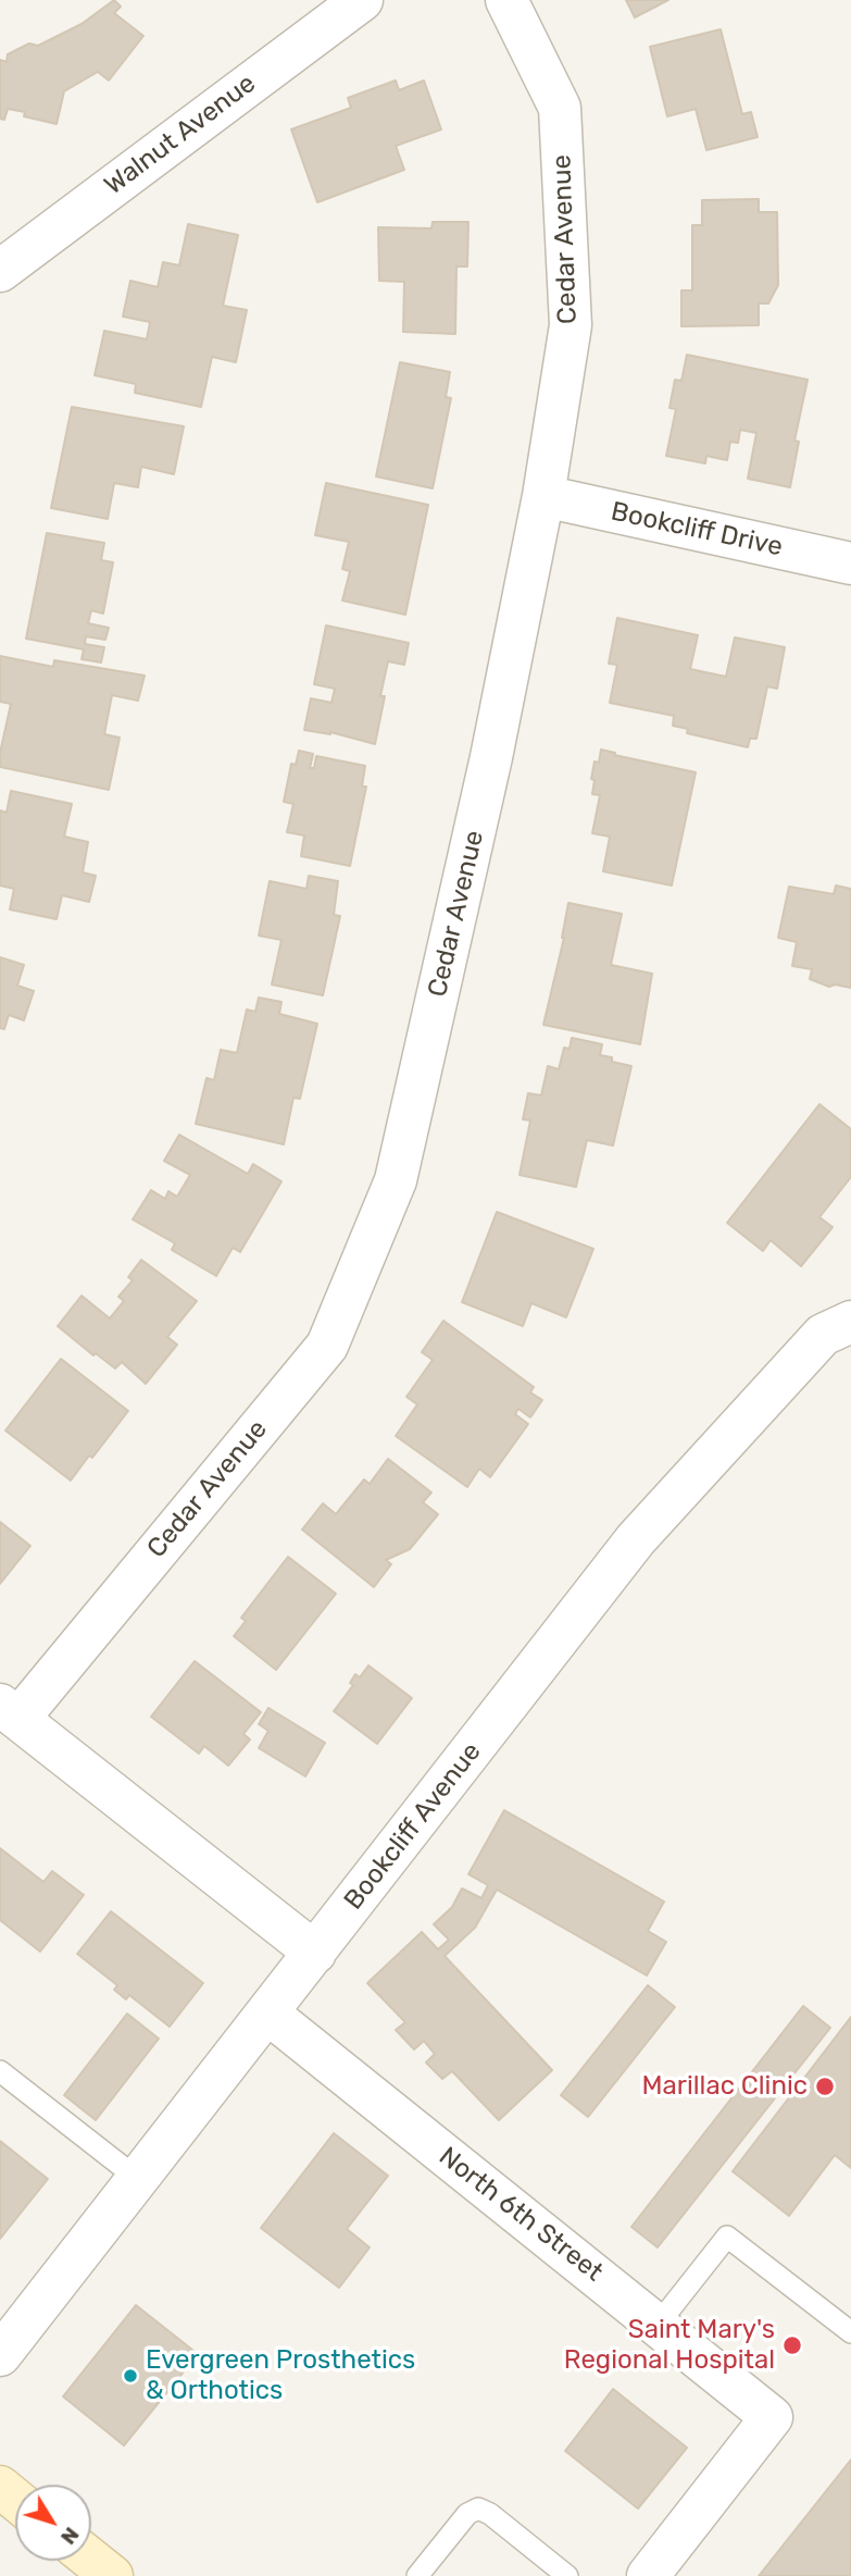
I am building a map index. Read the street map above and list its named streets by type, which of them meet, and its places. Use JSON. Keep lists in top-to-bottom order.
{
  "streets": {
    "street": [
      "Walnut Avenue",
      "Cedar Avenue",
      "Bookcliff Drive",
      "Bookcliff Avenue",
      "North 6th Street"
    ]
  },
  "crossings": [
    ["Cedar Avenue", "Bookcliff Drive"],
    ["Bookcliff Avenue", "North 6th Street"]
  ],
  "places": ["Marillac Clinic", "Saint Mary's Regional Hospital", "Evergreen Prosthetics & Orthotics"],
  "north": "bottom right"
}
